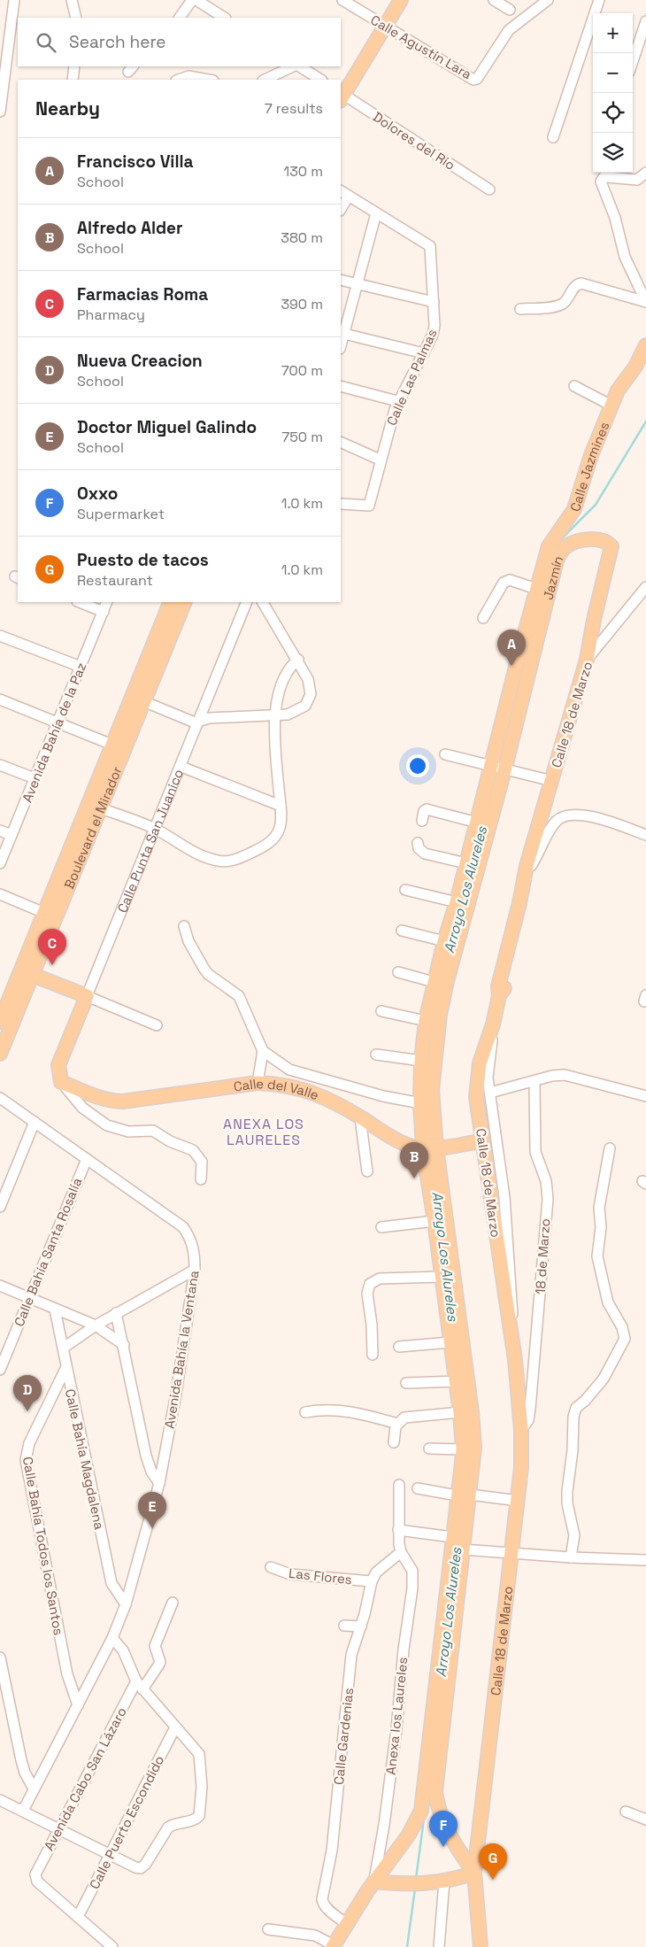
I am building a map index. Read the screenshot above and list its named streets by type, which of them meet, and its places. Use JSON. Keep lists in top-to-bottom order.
{
  "streets": {
    "main road": [
      "Calle Jazmines",
      "Jazmín",
      "Calle 18 de Marzo",
      "Boulevard el Mirador",
      "Calle Punta San Juanico",
      "Calle del Valle"
    ],
    "street": [
      "Calle Agustín Lara",
      "Dolores del Río",
      "Calle Las Palmas",
      "Avenida Bahía de la Paz",
      "Calle Bahía Santa Rosalía",
      "18 de Marzo",
      "Avenida Bahía la Ventana",
      "Calle Bahía Magdalena",
      "Calle Bahía Todos los Santos",
      "Las Flores",
      "Anexa los Laureles",
      "Calle Gardenias",
      "Avenida Cabo San Lázaro",
      "Calle Puerto Escondido"
    ]
  },
  "crossings": [
    ["Calle Jazmines", "Jazmín"],
    ["Jazmín", "Calle 18 de Marzo"],
    ["Calle 18 de Marzo", "Calle del Valle"],
    ["Calle 18 de Marzo", "18 de Marzo"],
    ["Calle Punta San Juanico", "Calle del Valle"],
    ["Calle Bahía Santa Rosalía", "Avenida Bahía la Ventana"],
    ["Avenida Bahía la Ventana", "Calle Bahía Magdalena"],
    ["Avenida Bahía la Ventana", "Calle Bahía Todos los Santos"],
    ["Calle Bahía Magdalena", "Calle Bahía Todos los Santos"],
    ["Las Flores", "Calle Gardenias"],
    ["Anexa los Laureles", "Calle Gardenias"],
    ["Avenida Cabo San Lázaro", "Calle Puerto Escondido"]
  ],
  "districts": ["ANEXA LOS LAURELES"],
  "water": ["Arroyo Los Alureles"],
  "page": {
    "map_buttons": ["+", "−"],
    "search": "Search here",
    "heading": ["Nearby", "7 results"],
    "list": [
      {
        "mark": "A",
        "name": "Francisco Villa",
        "note": "School",
        "value": "130 m"
      },
      {
        "mark": "B",
        "name": "Alfredo Alder",
        "note": "School",
        "value": "380 m"
      },
      {
        "mark": "C",
        "name": "Farmacias Roma",
        "note": "Pharmacy",
        "value": "390 m"
      },
      {
        "mark": "D",
        "name": "Nueva Creacion",
        "note": "School",
        "value": "700 m"
      },
      {
        "mark": "E",
        "name": "Doctor Miguel Galindo",
        "note": "School",
        "value": "750 m"
      },
      {
        "mark": "F",
        "name": "Oxxo",
        "note": "Supermarket",
        "value": "1.0 km"
      },
      {
        "mark": "G",
        "name": "Puesto de tacos",
        "note": "Restaurant",
        "value": "1.0 km"
      }
    ],
    "pins": [
      "A",
      "C",
      "B",
      "D",
      "E",
      "F",
      "G"
    ]
  }
}
